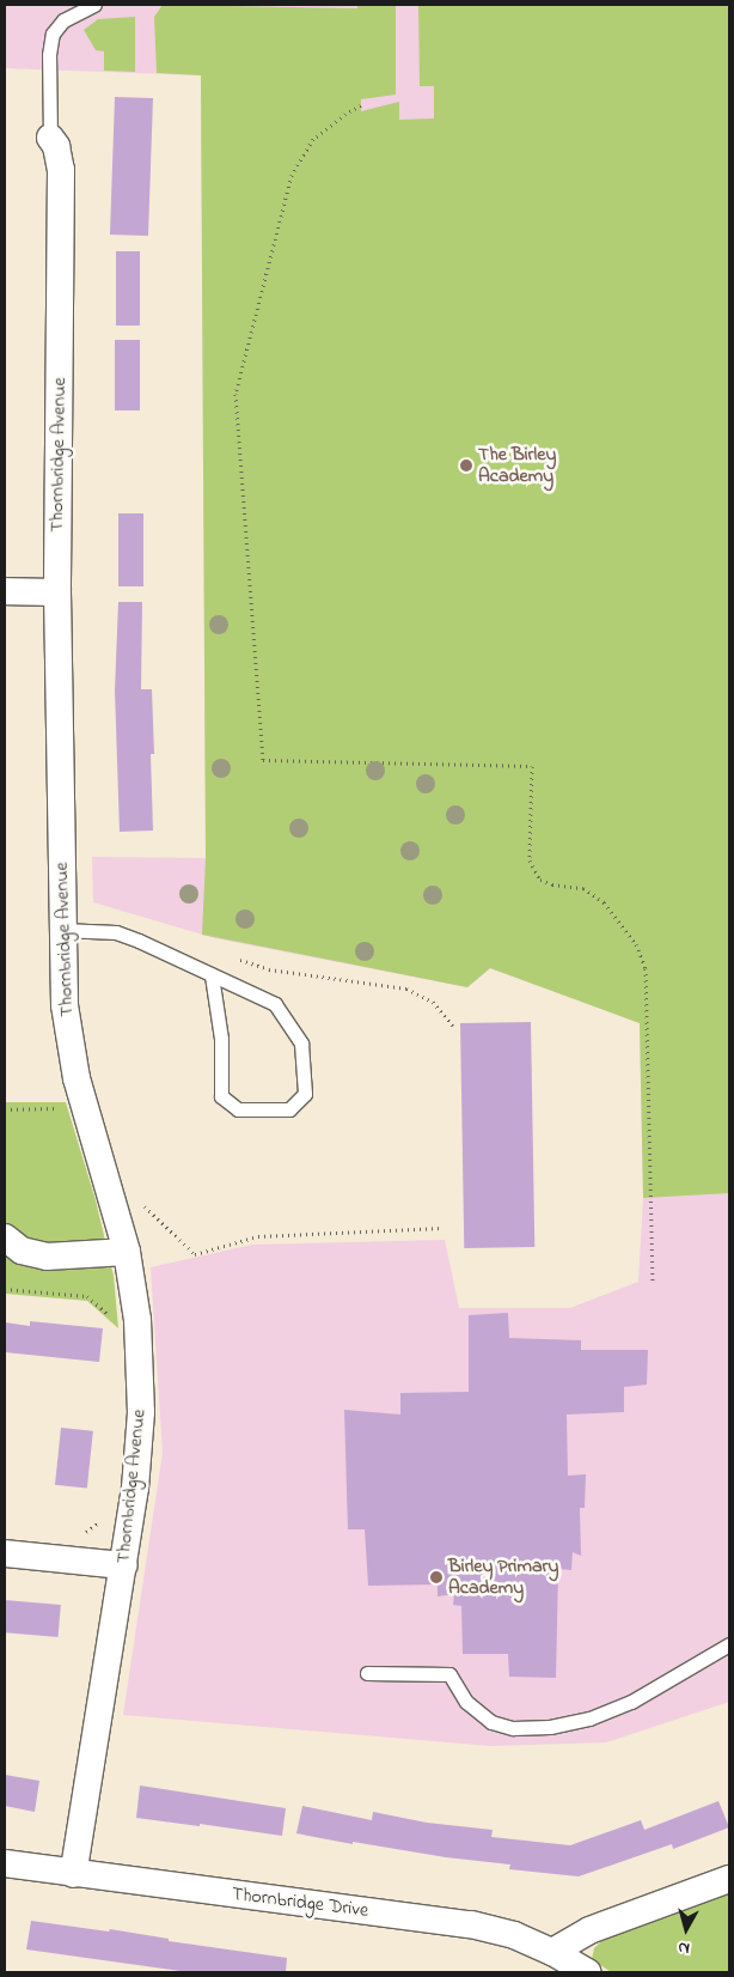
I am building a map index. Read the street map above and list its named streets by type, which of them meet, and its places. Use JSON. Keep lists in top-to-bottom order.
{
  "streets": {
    "street": ["Thornbridge Avenue", "Thornbridge Drive"]
  },
  "crossings": [
    ["Thornbridge Avenue", "Thornbridge Drive"]
  ],
  "places": ["The Birley Academy", "Birley Primary Academy"],
  "north": "bottom"
}
